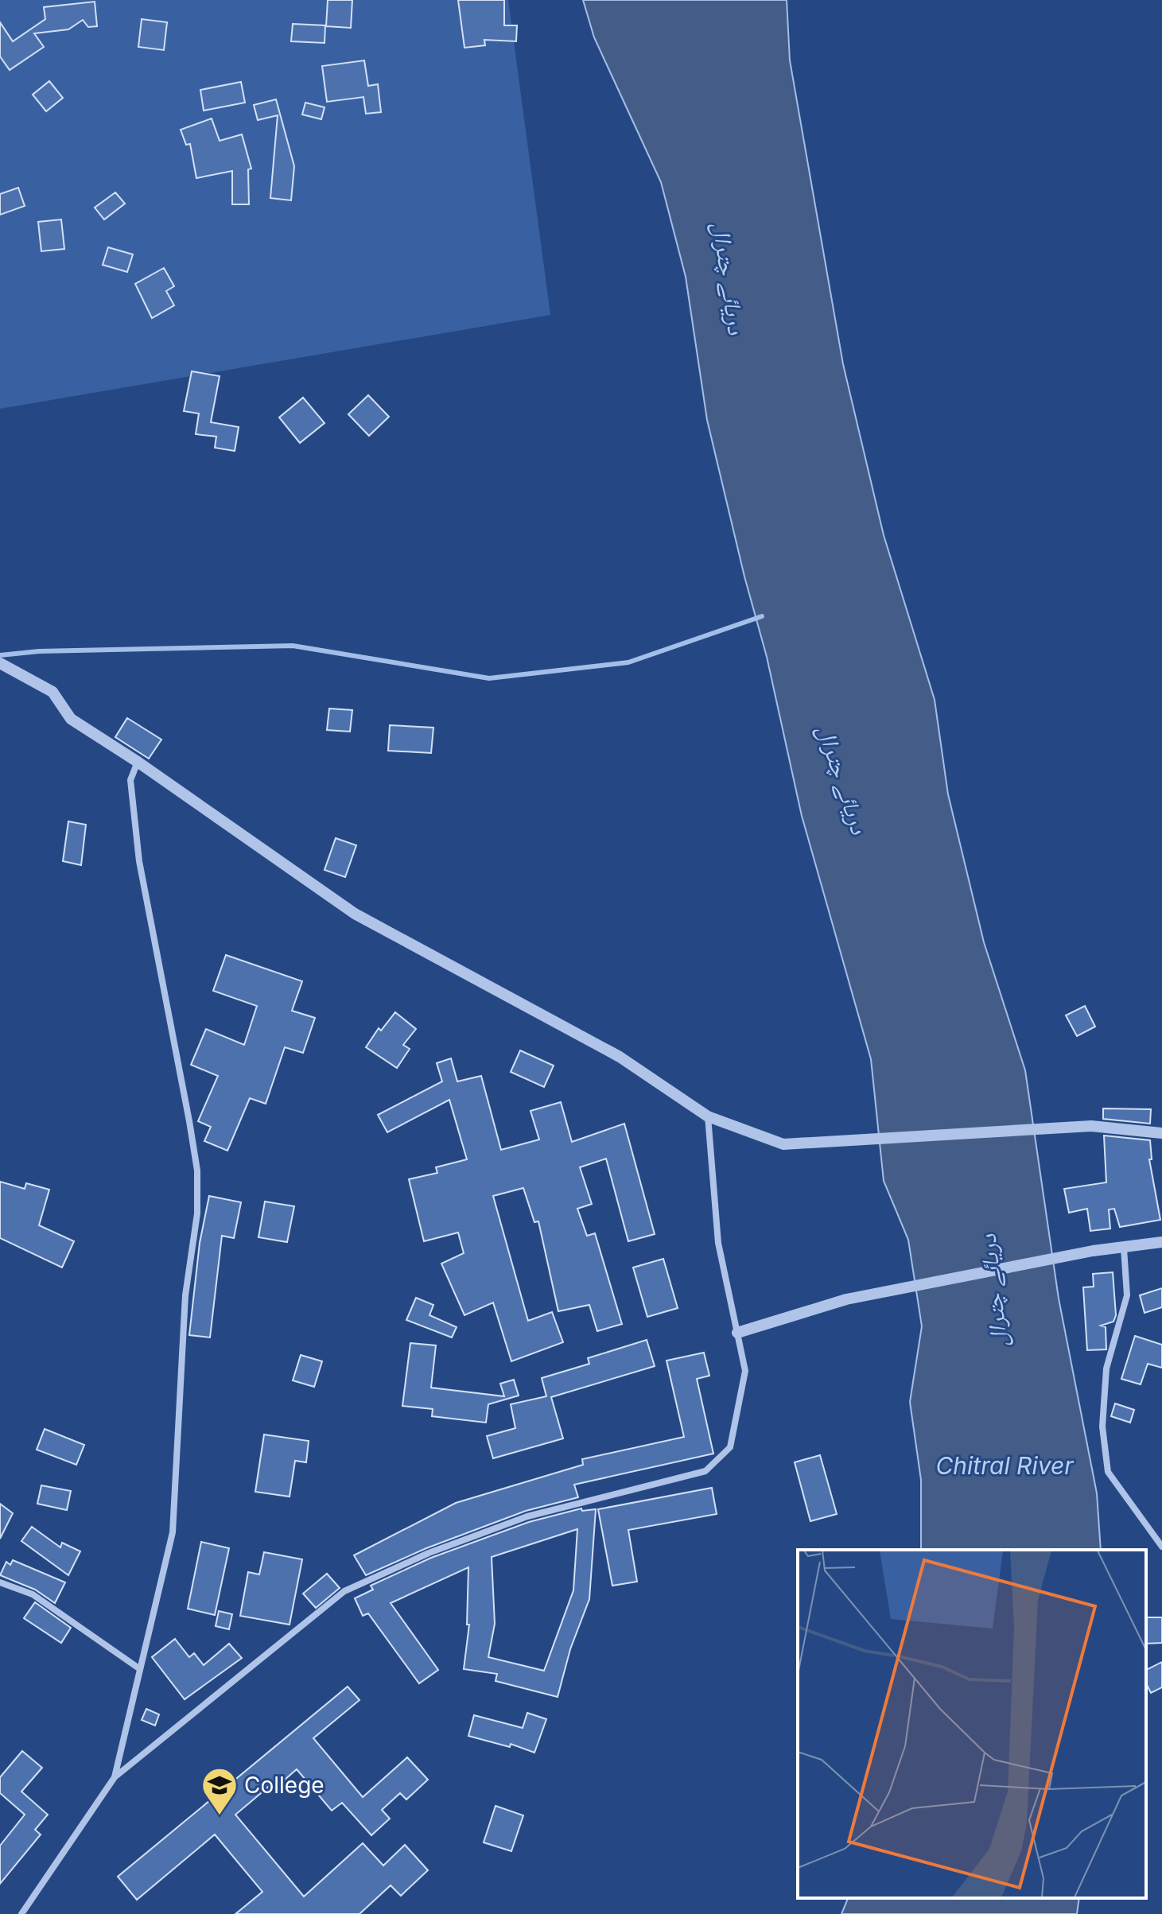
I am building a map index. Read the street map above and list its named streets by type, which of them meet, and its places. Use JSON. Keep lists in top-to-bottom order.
{
  "water": ["دریائے چترال", "Chitral River"],
  "places": {
    "school or university": ["College"]
  }
}
